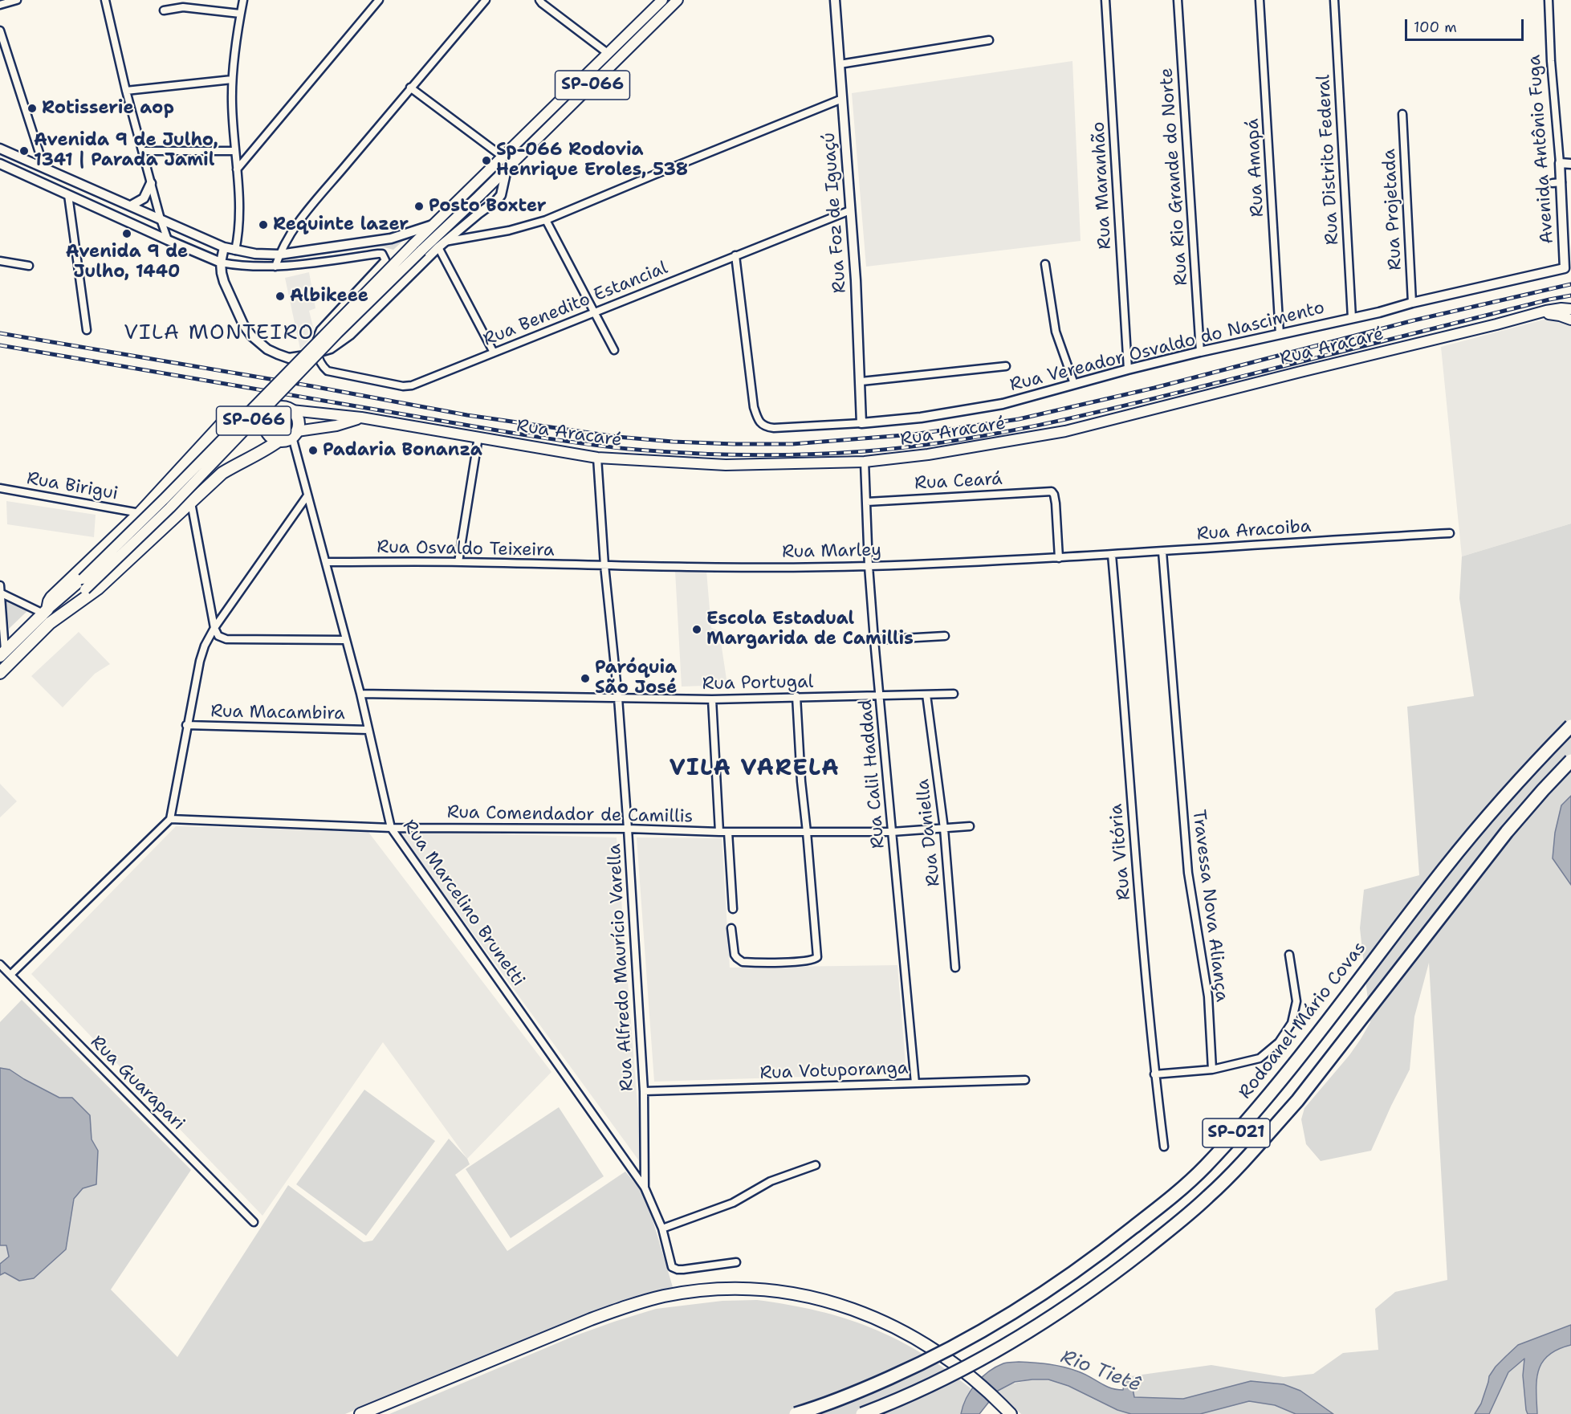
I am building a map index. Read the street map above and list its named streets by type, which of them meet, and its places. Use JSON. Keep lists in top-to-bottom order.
{
  "streets": {
    "highway": ["SP-066", "Rodoanel Mário Covas", "SP-021"],
    "main road": ["Rua Aracaré"],
    "street": [
      "Avenida Antônio Fuga",
      "Rua Distrito Federal",
      "Rua Amapá",
      "Rua Rio Grande do Norte",
      "Rua Maranhão",
      "Rua Projetada",
      "Rua Foz de Iguaçú",
      "Rua Benedito Estancial",
      "Rua Vereador Osvaldo do Nascimento",
      "Rua Ceará",
      "Rua Birigui",
      "Rua Aracoiba",
      "Rua Osvaldo Teixeira",
      "Rua Marley",
      "Rua Portugal",
      "Rua Macambira",
      "Rua Calil Haddad",
      "Rua Comendador de Camillis",
      "Rua Daniella",
      "Rua Vitória",
      "Rua Marcelino Brunetti",
      "Travessa Nova Aliança",
      "Rua Alfredo Maurício Varella",
      "Rua Votuporanga",
      "Rua Guarapari"
    ]
  },
  "crossings": [
    ["Avenida Antônio Fuga", "Rua Vereador Osvaldo do Nascimento"],
    ["Rua Distrito Federal", "Rua Vereador Osvaldo do Nascimento"],
    ["Rua Amapá", "Rua Vereador Osvaldo do Nascimento"],
    ["Rua Rio Grande do Norte", "Rua Vereador Osvaldo do Nascimento"],
    ["Rua Maranhão", "Rua Vereador Osvaldo do Nascimento"],
    ["Rua Projetada", "Rua Vereador Osvaldo do Nascimento"],
    ["Rua Foz de Iguaçú", "Rua Benedito Estancial"],
    ["Rua Foz de Iguaçú", "Rua Vereador Osvaldo do Nascimento"],
    ["Rua Benedito Estancial", "Rua Vereador Osvaldo do Nascimento"],
    ["Rua Aracaré", "Rua Calil Haddad"],
    ["Rua Aracaré", "Rua Marcelino Brunetti"],
    ["Rua Aracaré", "Rua Alfredo Maurício Varella"],
    ["Rua Ceará", "Rua Aracoiba"],
    ["Rua Ceará", "Rua Marley"],
    ["Rua Ceará", "Rua Calil Haddad"],
    ["Rua Aracoiba", "Rua Marley"],
    ["Rua Aracoiba", "Rua Vitória"],
    ["Rua Aracoiba", "Travessa Nova Aliança"],
    ["Rua Osvaldo Teixeira", "Rua Marley"],
    ["Rua Osvaldo Teixeira", "Rua Marcelino Brunetti"],
    ["Rua Osvaldo Teixeira", "Rua Alfredo Maurício Varella"],
    ["Rua Marley", "Rua Calil Haddad"],
    ["Rua Marley", "Rua Alfredo Maurício Varella"],
    ["Rua Portugal", "Rua Calil Haddad"],
    ["Rua Portugal", "Rua Daniella"],
    ["Rua Portugal", "Rua Marcelino Brunetti"],
    ["Rua Portugal", "Rua Alfredo Maurício Varella"],
    ["Rua Macambira", "Rua Marcelino Brunetti"],
    ["Rua Calil Haddad", "Rua Comendador de Camillis"],
    ["Rua Calil Haddad", "Rua Votuporanga"],
    ["Rua Comendador de Camillis", "Rua Daniella"],
    ["Rua Comendador de Camillis", "Rua Marcelino Brunetti"],
    ["Rua Comendador de Camillis", "Rua Alfredo Maurício Varella"],
    ["Rua Marcelino Brunetti", "Rua Alfredo Maurício Varella"],
    ["Rua Alfredo Maurício Varella", "Rua Votuporanga"]
  ],
  "districts": ["VILA MONTEIRO", "VILA VARELA"],
  "water": ["Rio Tietê"],
  "places": [
    "Rotisserie aop",
    "Avenida 9 de Julho, 1341 | Parada Jamil",
    "Sp-066 Rodovia Henrique Eroles, 538",
    "Posto Boxter",
    "Requinte lazer",
    "Avenida 9 de Julho, 1440",
    "Albikeee",
    "Padaria Bonanza",
    "Escola Estadual Margarida de Camillis",
    "Paróquia São José"
  ],
  "scale_bar": "100 m"
}
